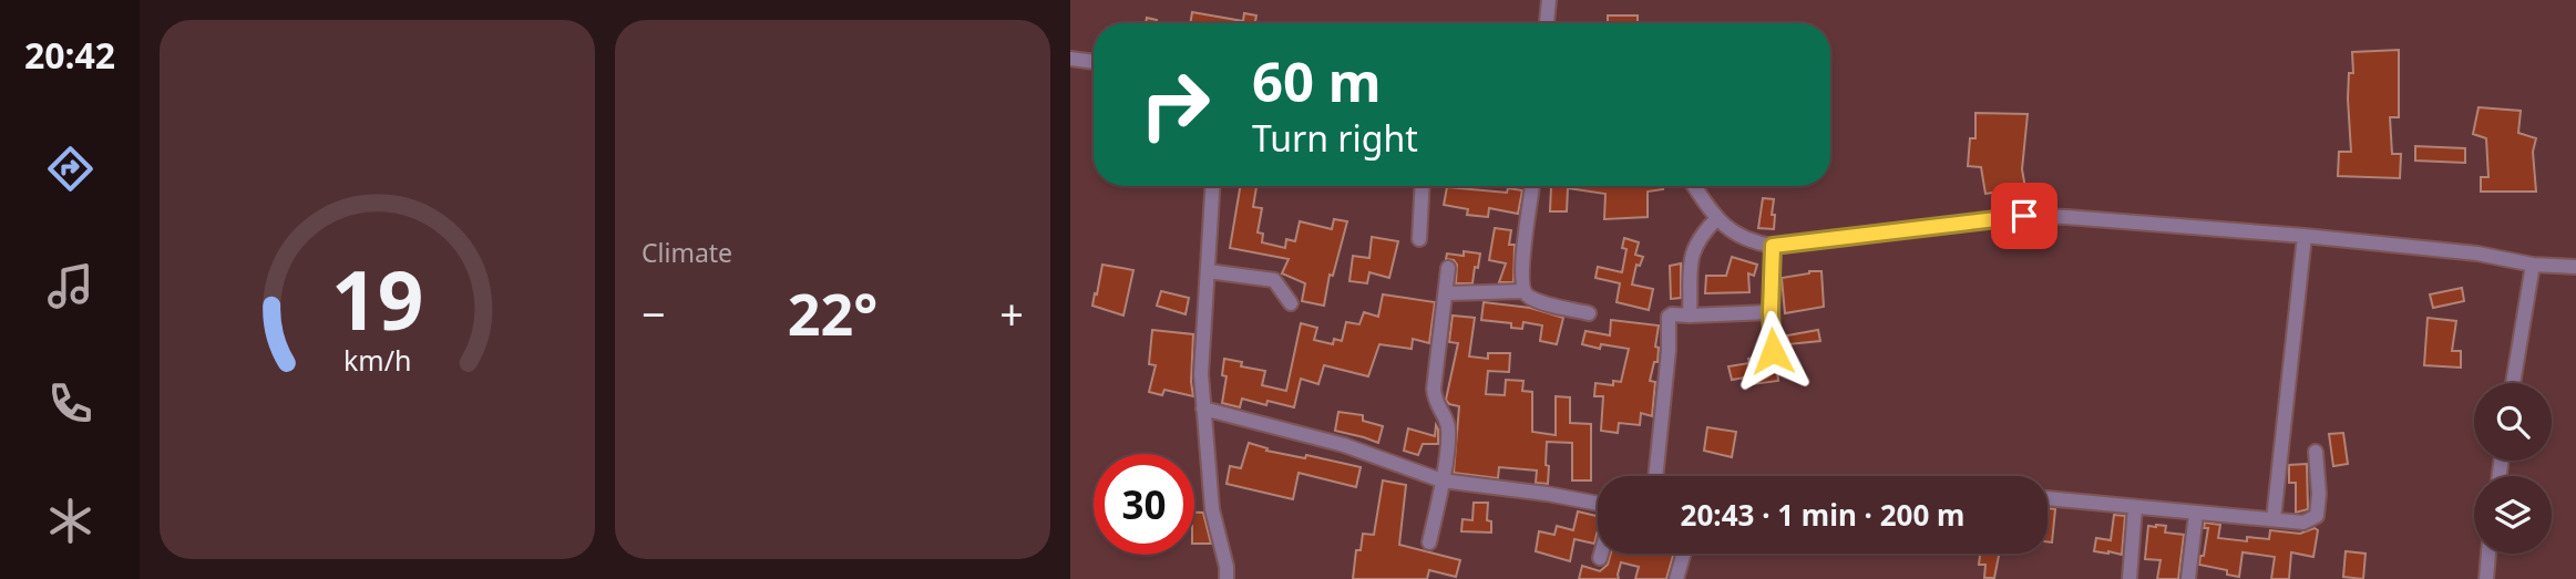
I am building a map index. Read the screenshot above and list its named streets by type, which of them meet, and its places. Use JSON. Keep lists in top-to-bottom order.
{
  "page": {
    "tabs": "20:42",
    "tile": "Climate",
    "turn": ["60 m", "Turn right"],
    "heat": ["−", "22°", "+"],
    "limit": "30",
    "trip": "20:43 · 1 min · 200 m",
    "gauge": ["19", "km/h"]
  }
}
